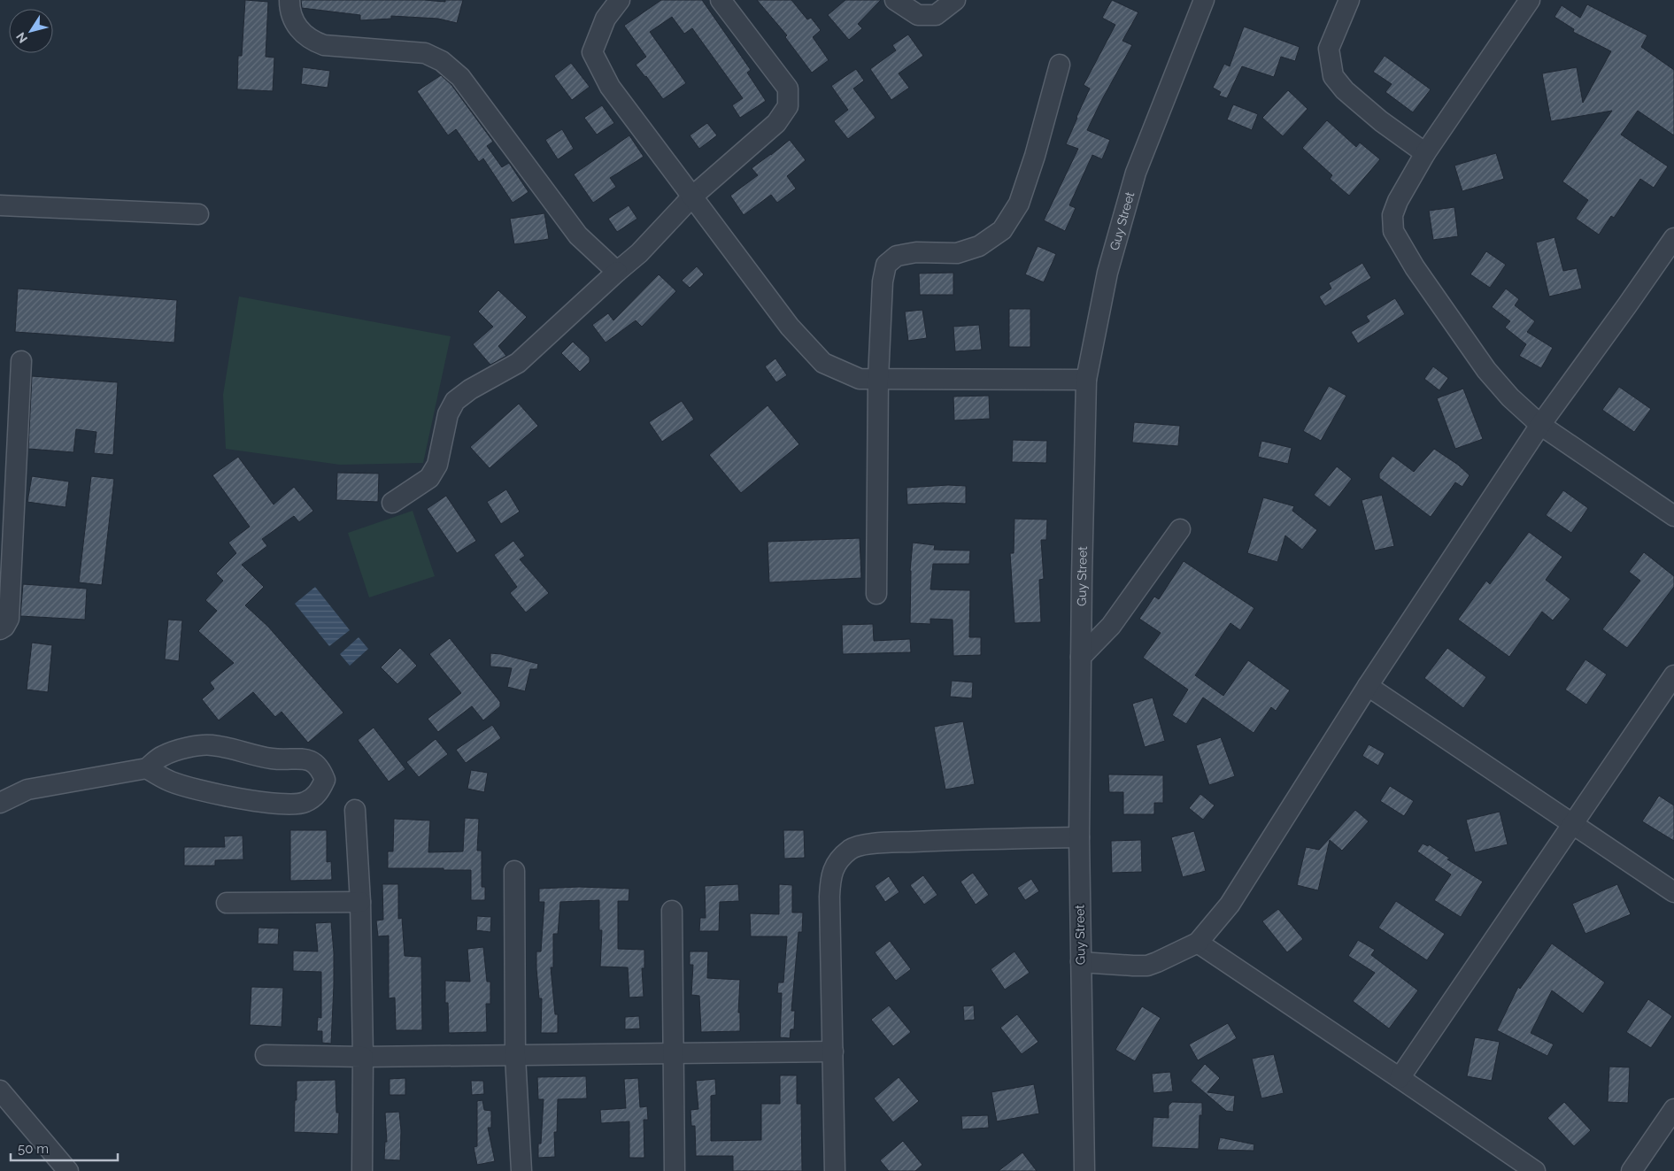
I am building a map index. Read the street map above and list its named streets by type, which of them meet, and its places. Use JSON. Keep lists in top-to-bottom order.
{
  "streets": {
    "street": ["Guy Street"]
  },
  "scale_bar": "50 m",
  "north": "bottom left"
}
